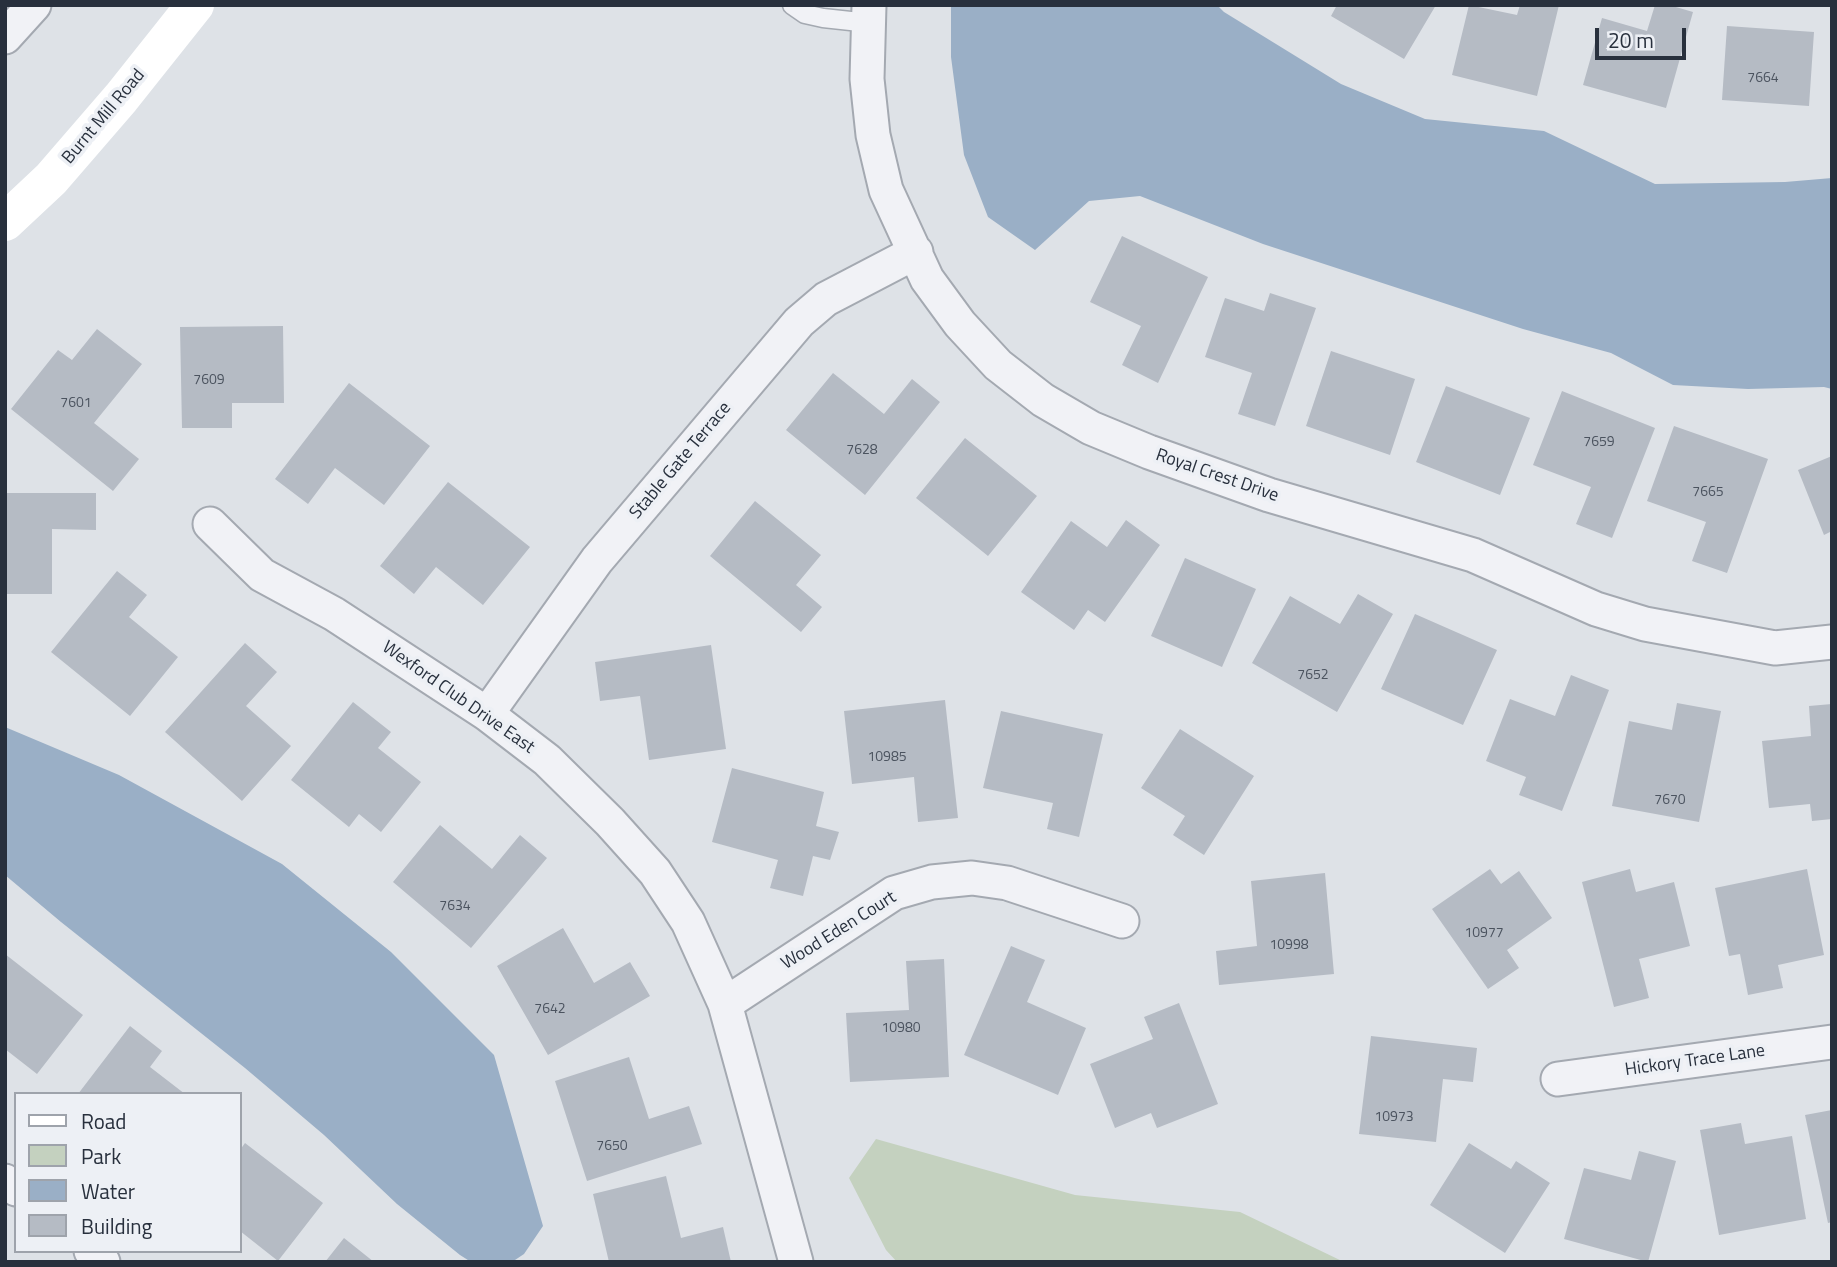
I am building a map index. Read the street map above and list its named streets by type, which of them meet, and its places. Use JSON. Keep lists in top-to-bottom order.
{
  "streets": {
    "street": [
      "Burnt Mill Road",
      "Stable Gate Terrace",
      "Royal Crest Drive",
      "Wexford Club Drive East",
      "Wood Eden Court",
      "Hickory Trace Lane"
    ]
  },
  "crossings": [
    ["Stable Gate Terrace", "Royal Crest Drive"],
    ["Stable Gate Terrace", "Wexford Club Drive East"],
    ["Wexford Club Drive East", "Wood Eden Court"]
  ],
  "house_numbers": [
    "7664",
    "7609",
    "7601",
    "7659",
    "7628",
    "7665",
    "7652",
    "10985",
    "7670",
    "7634",
    "10977",
    "10998",
    "7642",
    "10980",
    "10973",
    "7650"
  ],
  "legend": [
    "Road",
    "Park",
    "Water",
    "Building"
  ],
  "scale_bar": "20 m"
}
